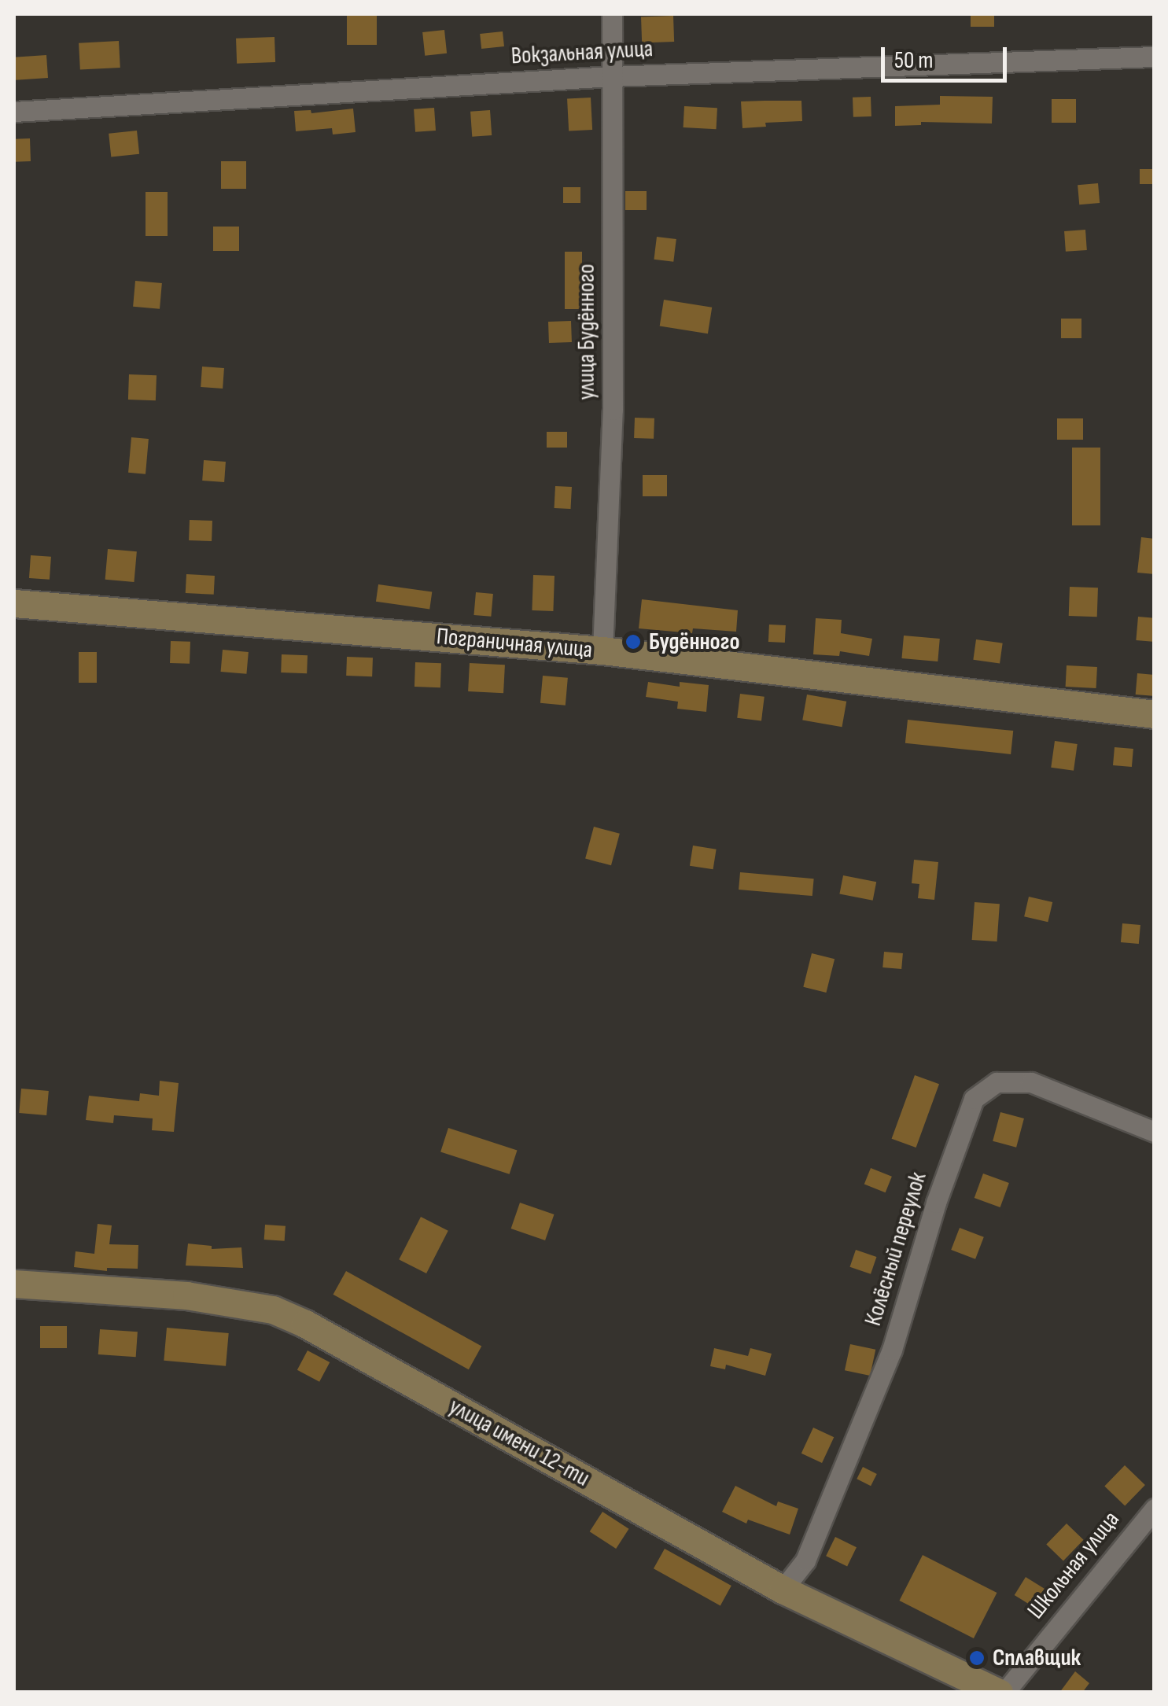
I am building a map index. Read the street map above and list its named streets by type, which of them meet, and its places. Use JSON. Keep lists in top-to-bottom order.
{
  "streets": {
    "street": [
      "Вокзальная улица",
      "улица Будённого",
      "Пограничная улица",
      "Колёсный переулок",
      "улица имени 12-ти",
      "Школьная улица"
    ]
  },
  "crossings": [
    ["Вокзальная улица", "улица Будённого"],
    ["улица Будённого", "Пограничная улица"],
    ["Колёсный переулок", "улица имени 12-ти"],
    ["улица имени 12-ти", "Школьная улица"]
  ],
  "places": ["Будённого", "Сплавщик"],
  "scale_bar": "50 m"
}
